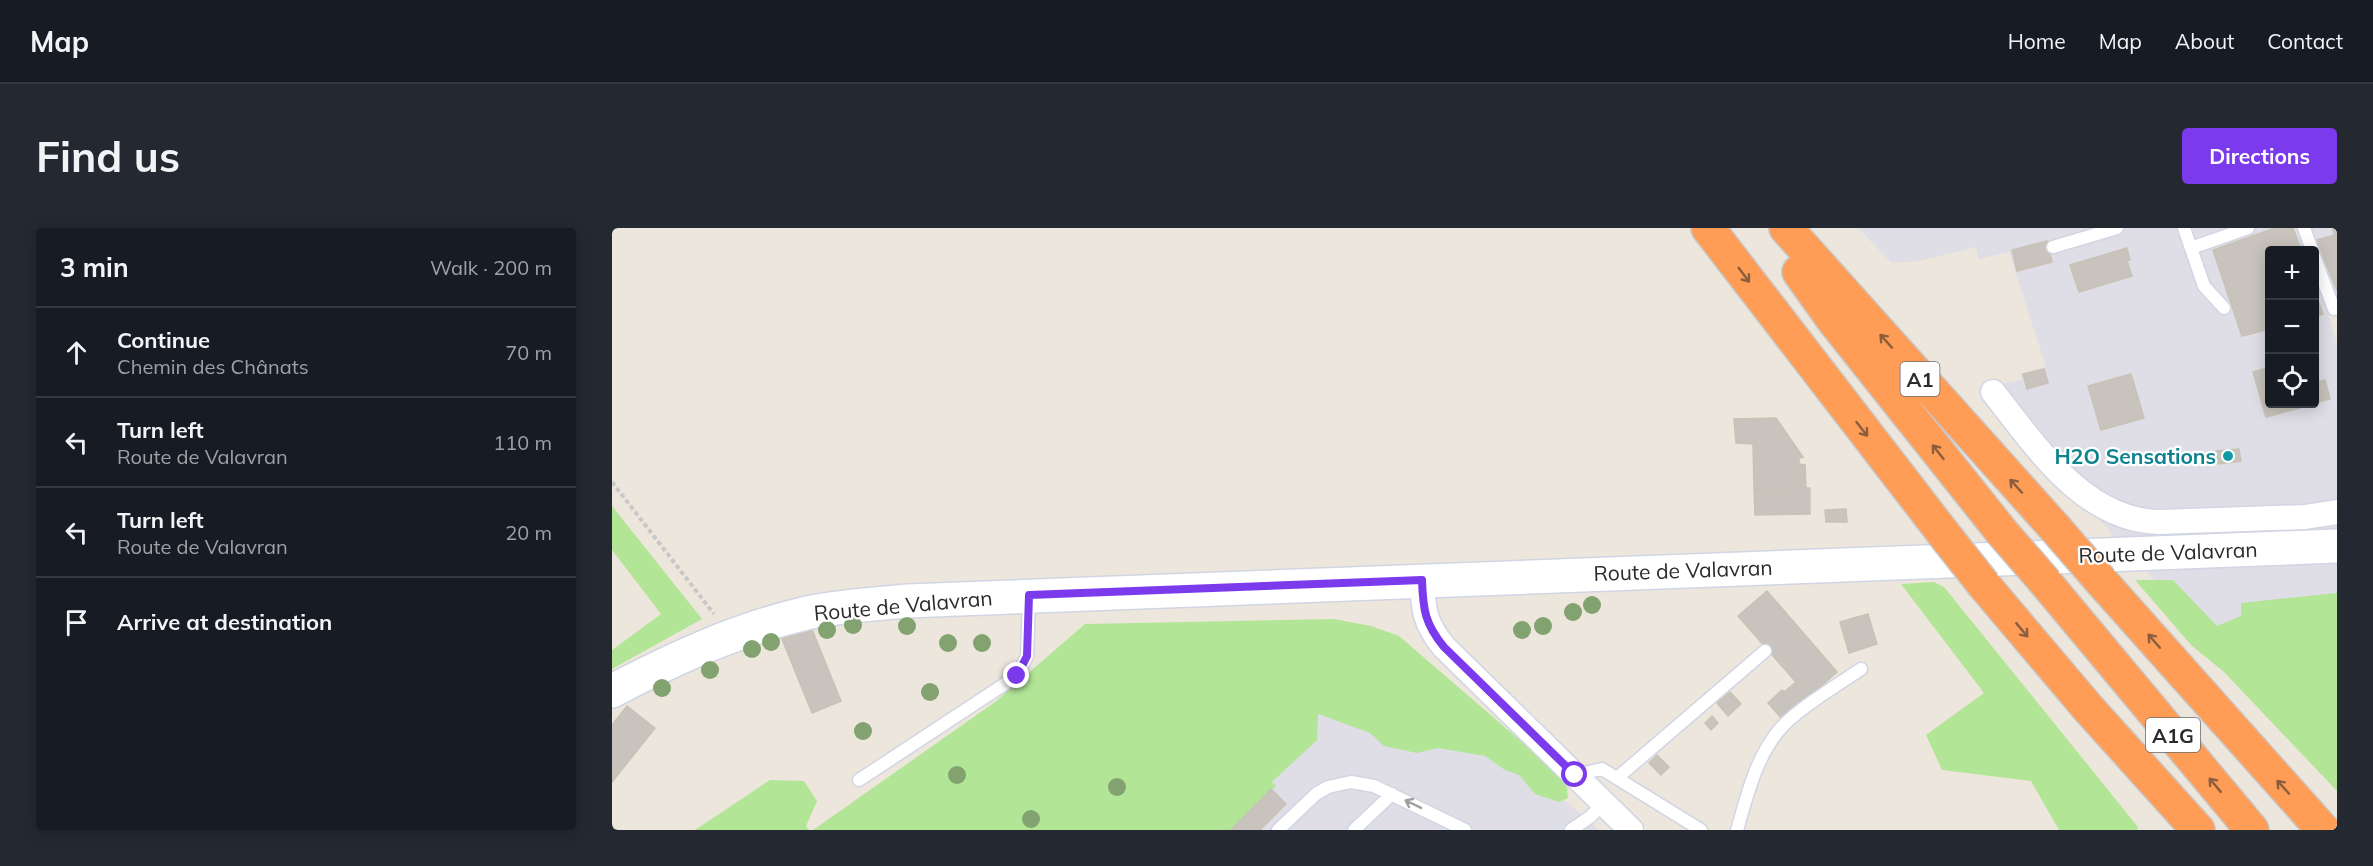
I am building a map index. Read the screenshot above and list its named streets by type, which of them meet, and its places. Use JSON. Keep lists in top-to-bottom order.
{
  "streets": {
    "highway": ["A1", "A1G"],
    "street": ["Route de Valavran"]
  },
  "places": ["H2O Sensations"],
  "page": {
    "header": "Map",
    "nav": [
      "Home",
      "Map",
      "About",
      "Contact"
    ],
    "buttons": "Directions",
    "title": "Find us",
    "heading": ["3 min", "Walk · 200 m"],
    "map_buttons": ["+", "−"],
    "list": [
      ["Continue", "Chemin des Chânats", "70 m"],
      ["Turn left", "Route de Valavran", "110 m"],
      ["Turn left", "Route de Valavran", "20 m"],
      "Arrive at destination"
    ]
  }
}
